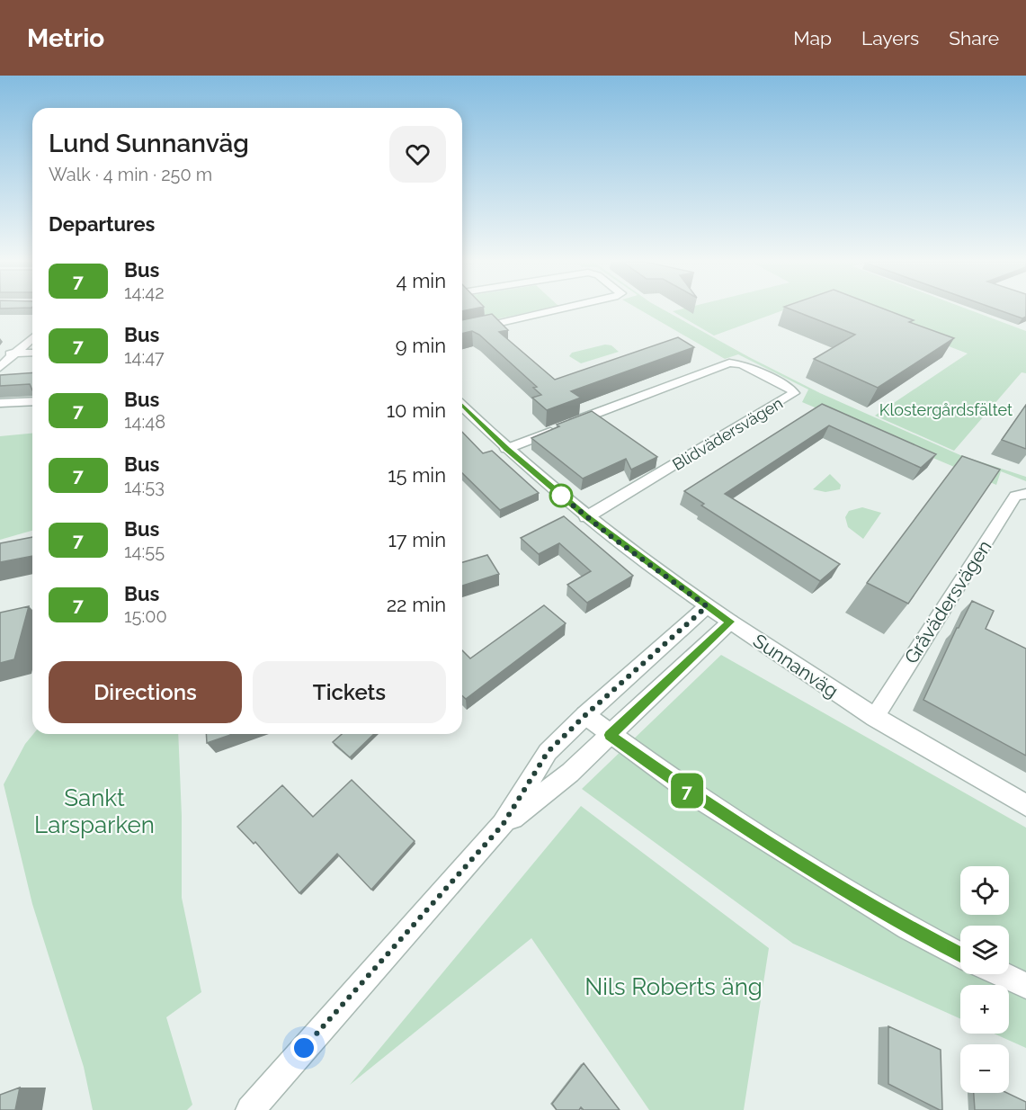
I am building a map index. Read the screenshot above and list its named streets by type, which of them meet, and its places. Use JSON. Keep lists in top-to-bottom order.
{
  "streets": {
    "street": ["Blidvädersvägen", "Gråvädersvägen", "Sunnanväg"]
  },
  "crossings": [
    ["Blidvädersvägen", "Sunnanväg"],
    ["Gråvädersvägen", "Sunnanväg"]
  ],
  "parks": ["Klostergårdsfältet", "Sankt Larsparken", "Nils Roberts äng"],
  "lines": ["bus line 7"],
  "page": {
    "header": "Metrio",
    "nav": ["Map", "Layers", "Share"],
    "on_map": "7",
    "heading": [
      ["Lund Sunnanväg", "Walk · 4 min · 250 m"],
      "Departures"
    ],
    "list": [
      {
        "mark": "7",
        "name": "Bus",
        "note": "14:42",
        "value": "4 min"
      },
      {
        "mark": "7",
        "name": "Bus",
        "note": "14:47",
        "value": "9 min"
      },
      {
        "mark": "7",
        "name": "Bus",
        "note": "14:48",
        "value": "10 min"
      },
      {
        "mark": "7",
        "name": "Bus",
        "note": "14:53",
        "value": "15 min"
      },
      {
        "mark": "7",
        "name": "Bus",
        "note": "14:55",
        "value": "17 min"
      },
      {
        "mark": "7",
        "name": "Bus",
        "note": "15:00",
        "value": "22 min"
      }
    ],
    "buttons": ["Directions", "Tickets"],
    "map_buttons": ["+", "−"]
  }
}
